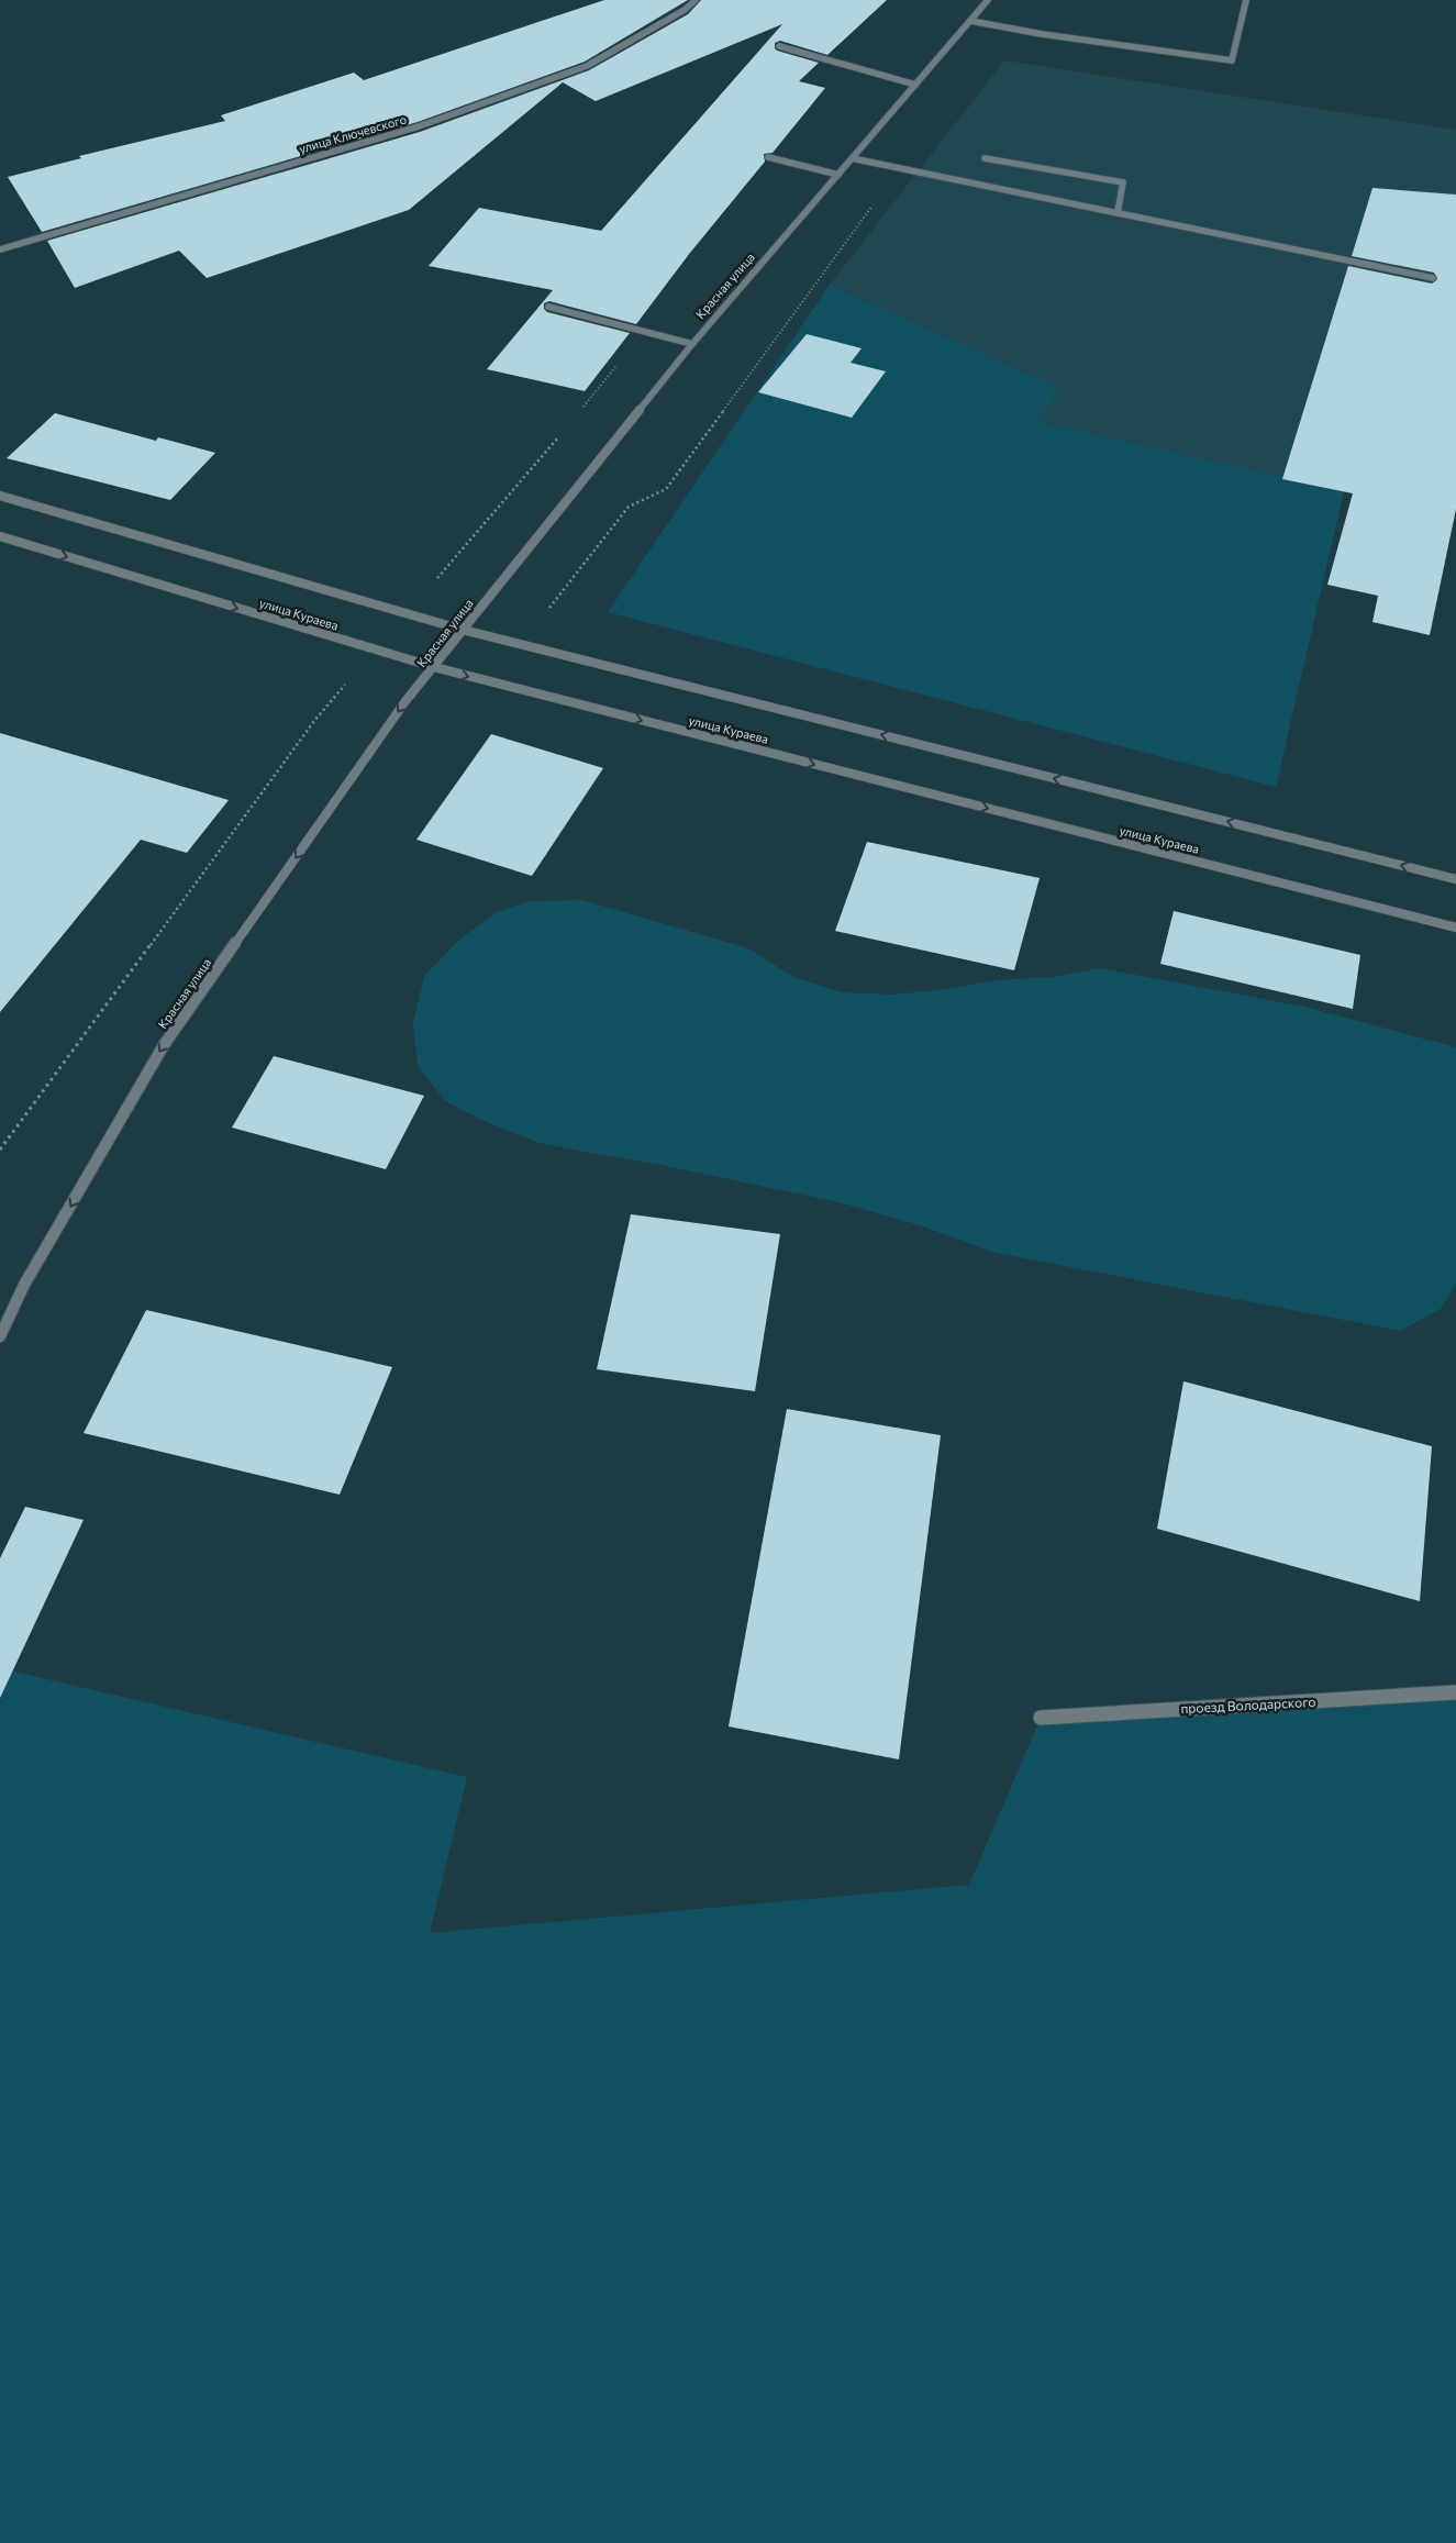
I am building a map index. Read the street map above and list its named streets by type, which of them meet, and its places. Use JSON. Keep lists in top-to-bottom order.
{
  "streets": {
    "street": [
      "улица Ключевского",
      "Красная улица",
      "улица Кураева",
      "проезд Володарского"
    ]
  },
  "crossings": [
    ["Красная улица", "улица Кураева"]
  ],
  "one_way": ["Красная улица"]
}
